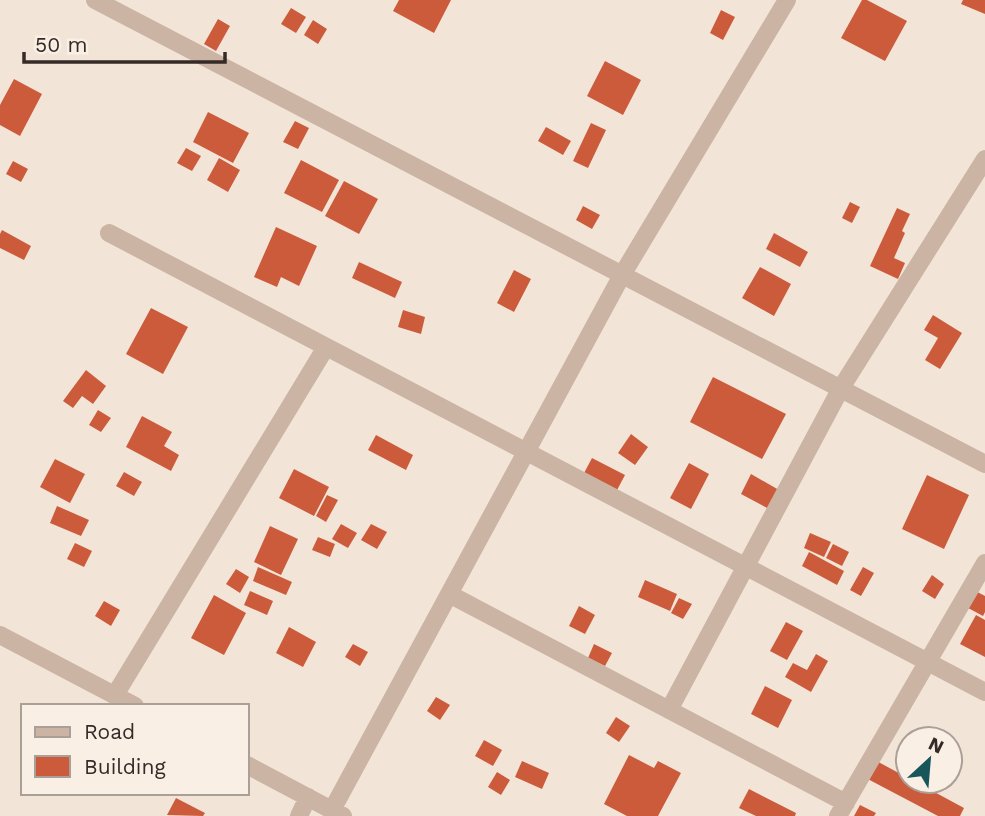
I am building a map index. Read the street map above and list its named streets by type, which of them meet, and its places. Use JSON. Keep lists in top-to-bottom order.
{
  "legend": ["Road", "Building"],
  "scale_bar": "50 m",
  "north": "top right"
}
